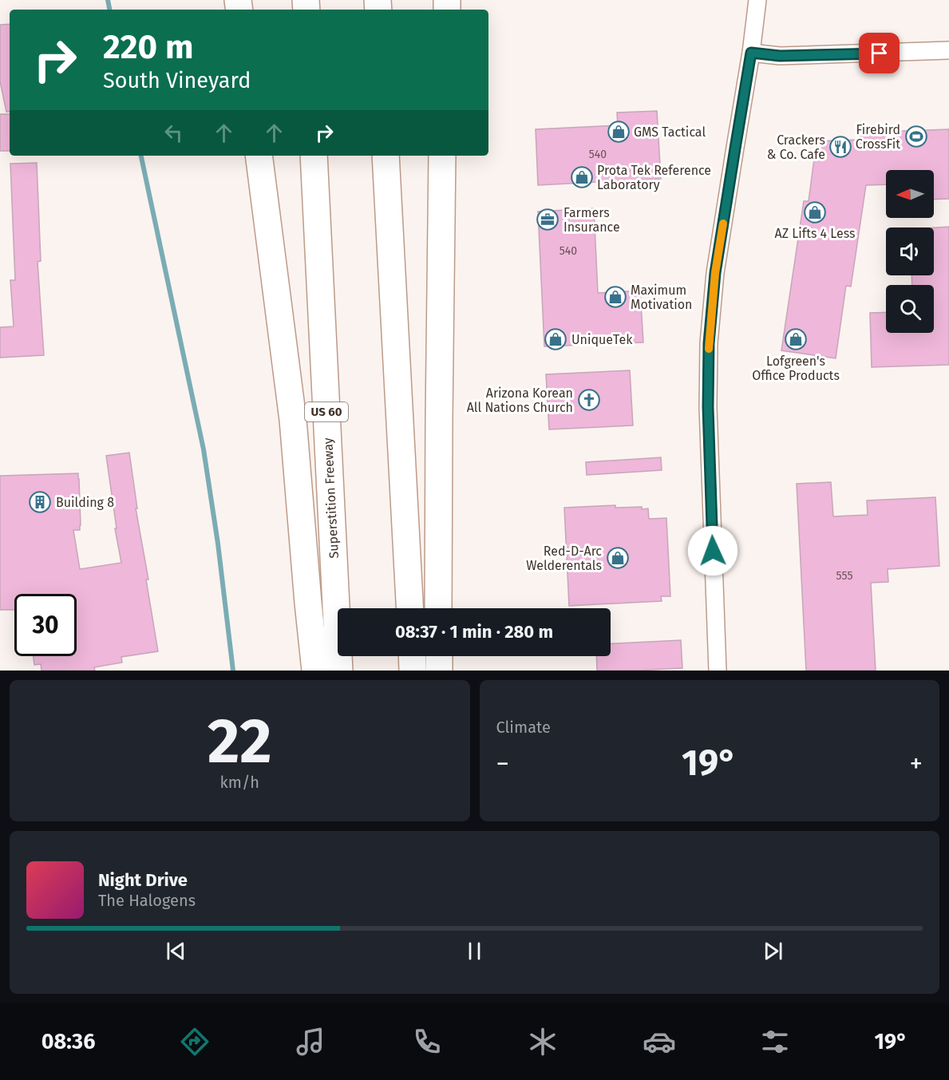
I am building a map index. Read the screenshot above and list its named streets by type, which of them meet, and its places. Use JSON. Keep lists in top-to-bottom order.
{
  "streets": {
    "highway": ["US 60", "Superstition Freeway"]
  },
  "places": {
    "shop": [
      "GMS Tactical",
      "Prota Tek Reference Laboratory",
      "AZ Lifts 4 Less",
      "Maximum Motivation",
      "UniqueTek",
      "Lofgreen's Office Products",
      "Red-D-Arc Welderentals"
    ],
    "sports": ["Firebird CrossFit"],
    "restaurant": ["Crackers & Co. Cafe"],
    "office": ["Farmers Insurance"],
    "church": ["Arizona Korean All Nations Church"],
    "building": ["Building 8"]
  },
  "house_numbers": ["540", "540", "555"],
  "north": "left",
  "page": {
    "turn": ["220 m", "South Vineyard"],
    "limit": "30",
    "trip": "08:37 · 1 min · 280 m",
    "tile": [
      ["22", "km/h"],
      "Climate"
    ],
    "heat": ["−", "19°", "+"],
    "song": ["Night Drive", "The Halogens"],
    "tabs": ["08:36", "19°"]
  }
}
